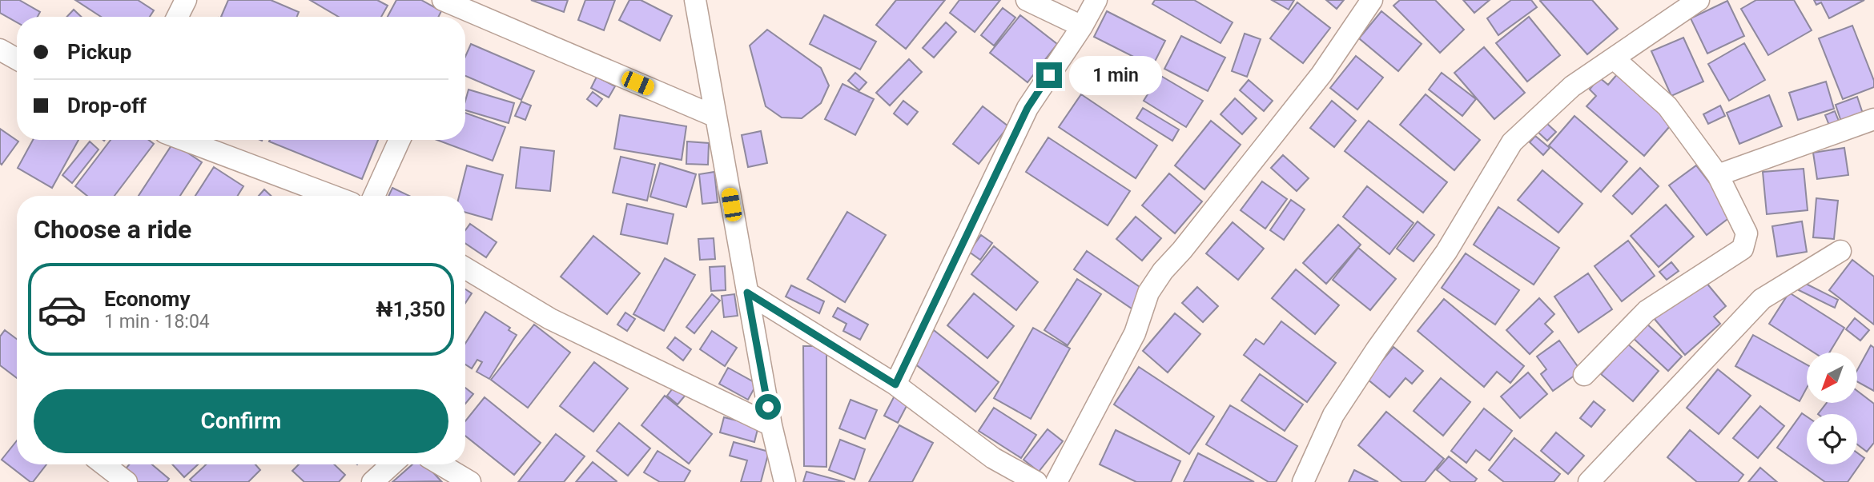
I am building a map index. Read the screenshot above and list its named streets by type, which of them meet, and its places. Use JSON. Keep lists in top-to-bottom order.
{
  "north": "bottom left",
  "page": {
    "banner": ["Pickup", "Drop-off"],
    "bubble": "1 min",
    "heading": "Choose a ride",
    "list": [
      {
        "name": "Economy",
        "note": "1 min · 18:04",
        "value": "₦1,350"
      }
    ],
    "buttons": "Confirm"
  }
}
